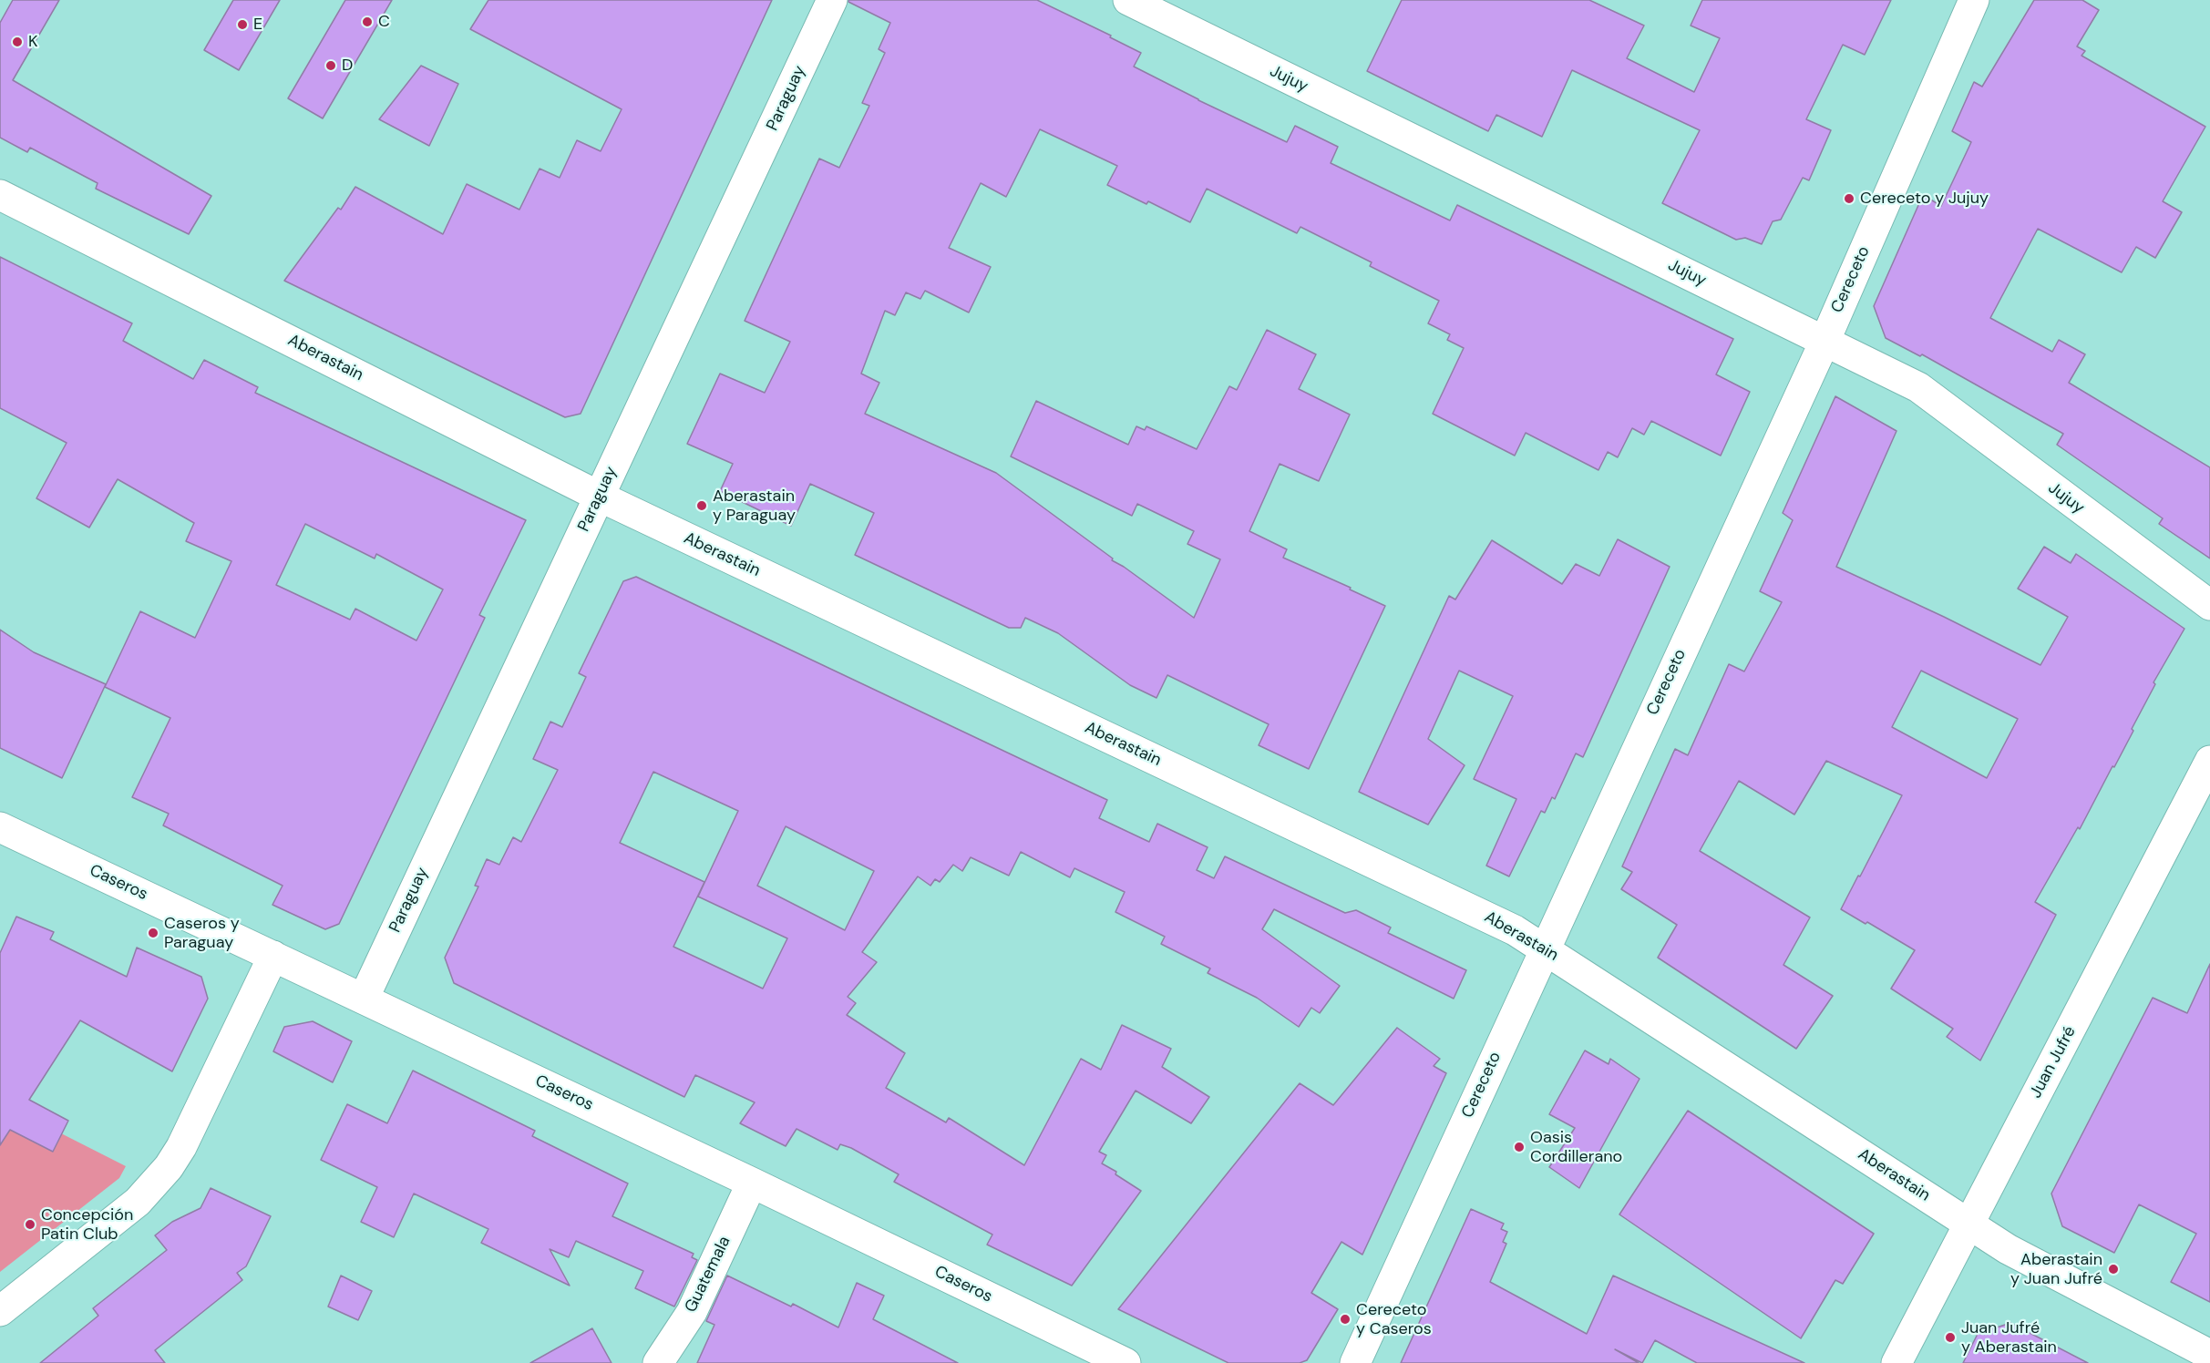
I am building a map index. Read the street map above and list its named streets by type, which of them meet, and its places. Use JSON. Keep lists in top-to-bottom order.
{
  "streets": {
    "street": [
      "Jujuy",
      "Paraguay",
      "Cereceto",
      "Aberastain",
      "Caseros",
      "Juan Jufré",
      "Guatemala"
    ]
  },
  "crossings": [
    ["Jujuy", "Cereceto"],
    ["Paraguay", "Aberastain"],
    ["Paraguay", "Caseros"],
    ["Cereceto", "Aberastain"],
    ["Aberastain", "Juan Jufré"],
    ["Caseros", "Guatemala"]
  ],
  "places": [
    "C",
    "E",
    "K",
    "D",
    "Cereceto y Jujuy",
    "Aberastain y Paraguay",
    "Caseros y Paraguay",
    "Oasis Cordillerano",
    "Concepción Patin Club",
    "Aberastain y Juan Jufré",
    "Cereceto y Caseros",
    "Juan Jufré y Aberastain"
  ]
}
